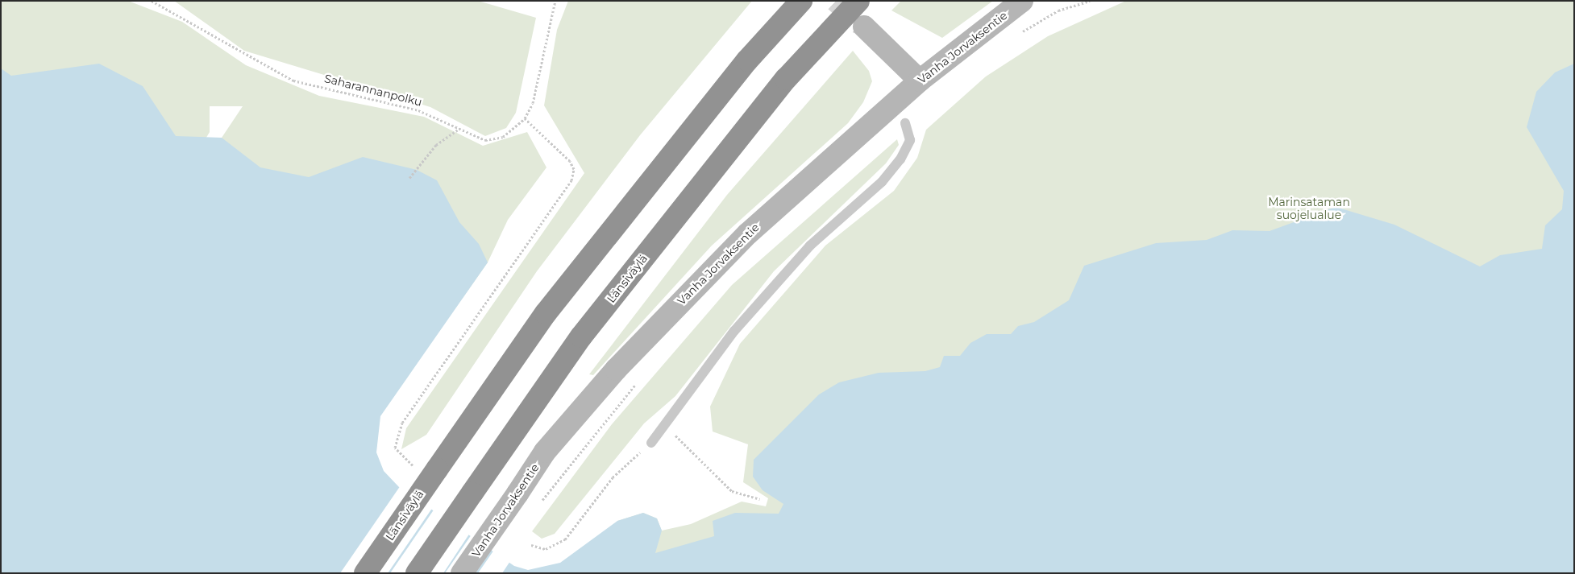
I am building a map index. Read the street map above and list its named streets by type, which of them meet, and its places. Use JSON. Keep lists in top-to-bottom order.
{
  "streets": {
    "highway": ["Länsiväylä"],
    "main road": ["Vanha Jorvaksentie"],
    "path": ["Saharannanpolku"]
  },
  "parks": ["Marinsataman suojelualue"]
}
